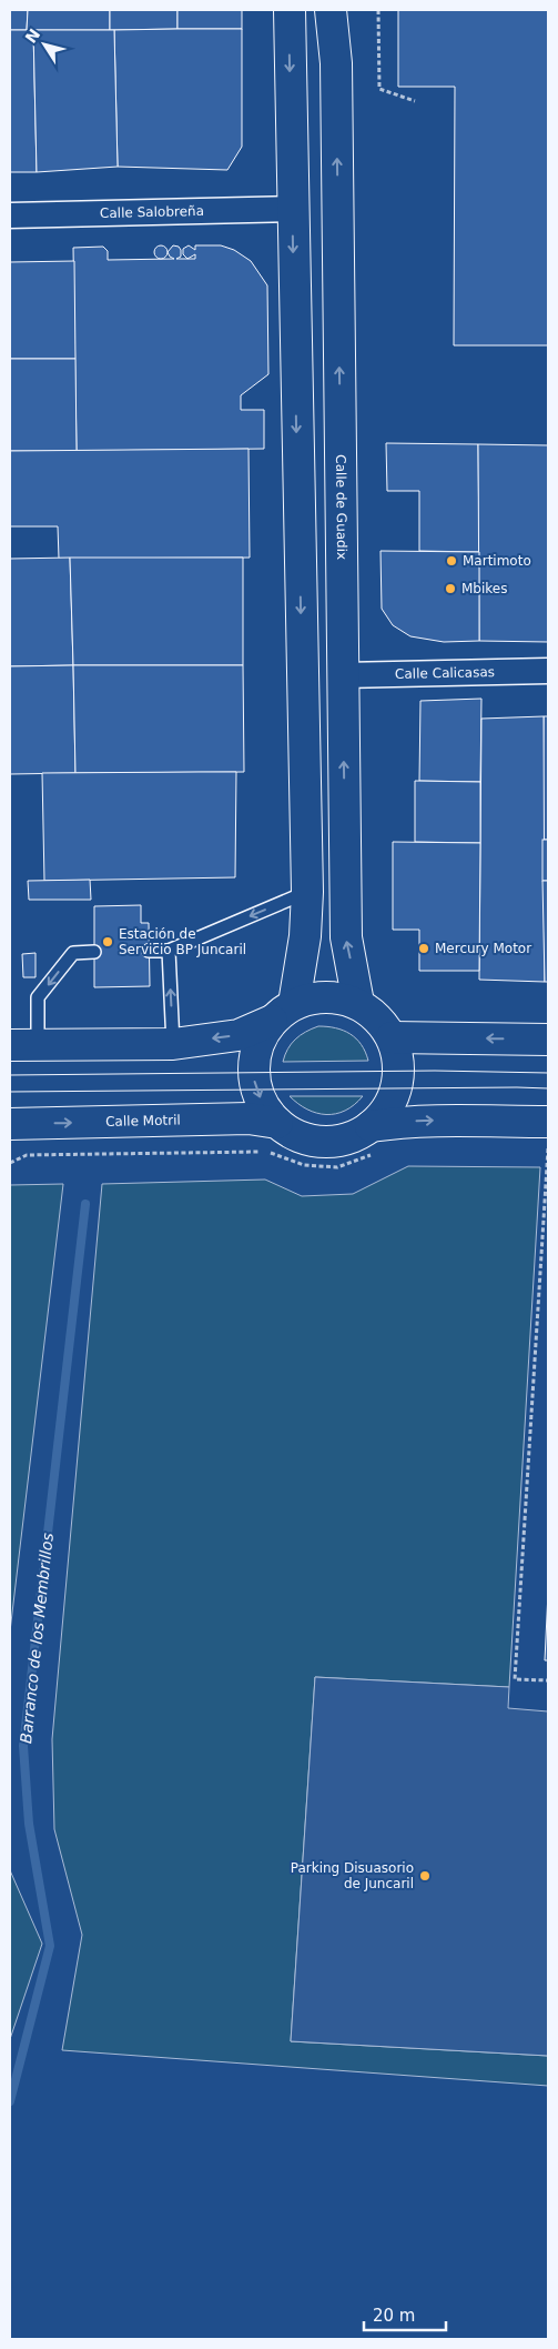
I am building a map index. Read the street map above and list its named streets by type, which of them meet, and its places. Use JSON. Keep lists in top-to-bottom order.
{
  "streets": {
    "street": [
      "Calle Salobreña",
      "Calle de Guadix",
      "Calle Calicasas",
      "Calle Motril"
    ]
  },
  "crossings": [
    ["Calle de Guadix", "Calle Calicasas"],
    ["Calle de Guadix", "Calle Motril"]
  ],
  "water": ["Barranco de los Membrillos"],
  "places": [
    "Martimoto",
    "Mbikes",
    "Estación de Servicio BP Juncaril",
    "Mercury Motor",
    "Parking Disuasorio de Juncaril"
  ],
  "scale_bar": "20 m",
  "north": "top left"
}
